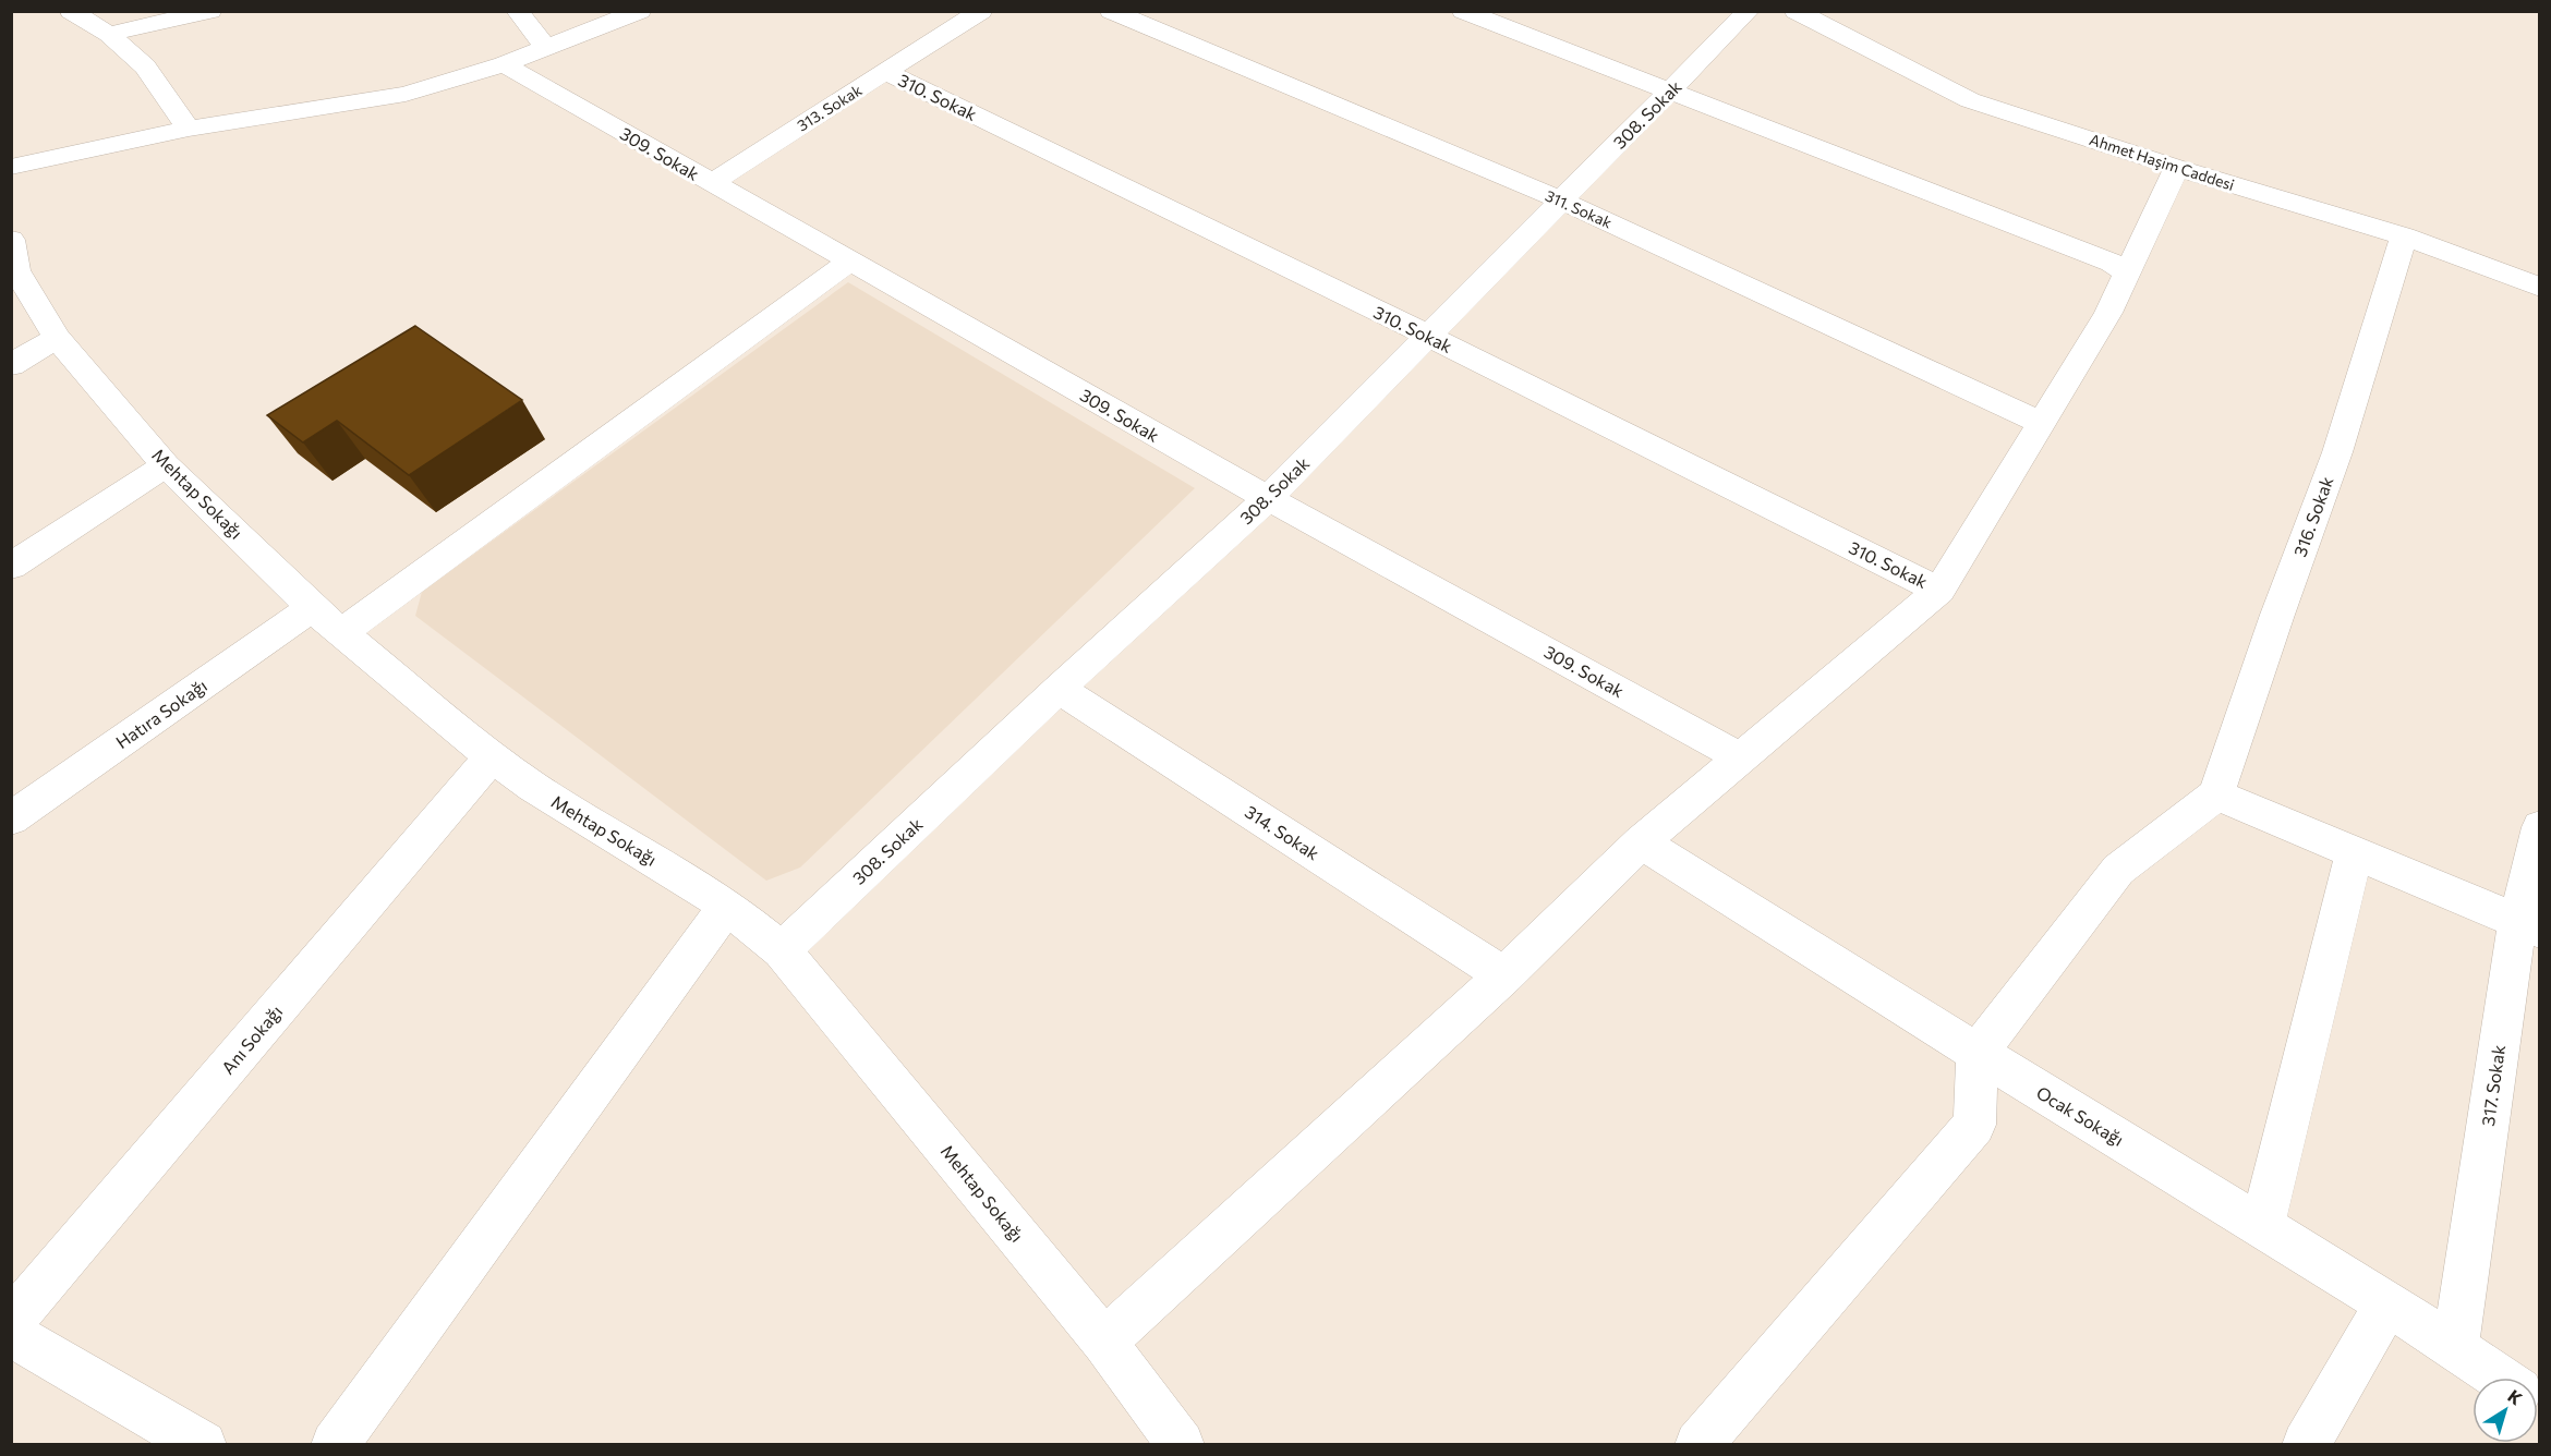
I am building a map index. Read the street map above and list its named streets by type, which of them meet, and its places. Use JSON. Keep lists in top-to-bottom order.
{
  "streets": {
    "street": [
      "310. Sokak",
      "313. Sokak",
      "308. Sokak",
      "309. Sokak",
      "Ahmet Haşim Caddesi",
      "311. Sokak",
      "Mehtap Sokağı",
      "316. Sokak",
      "Hatıra Sokağı",
      "314. Sokak",
      "Anı Sokağı",
      "317. Sokak",
      "Ocak Sokağı"
    ]
  },
  "crossings": [
    ["310. Sokak", "313. Sokak"],
    ["310. Sokak", "308. Sokak"],
    ["313. Sokak", "309. Sokak"],
    ["308. Sokak", "309. Sokak"],
    ["308. Sokak", "311. Sokak"],
    ["308. Sokak", "Mehtap Sokağı"],
    ["308. Sokak", "314. Sokak"],
    ["Ahmet Haşim Caddesi", "316. Sokak"],
    ["Mehtap Sokağı", "Hatıra Sokağı"],
    ["Mehtap Sokağı", "Anı Sokağı"],
    ["317. Sokak", "Ocak Sokağı"]
  ],
  "north": "top right"
}
